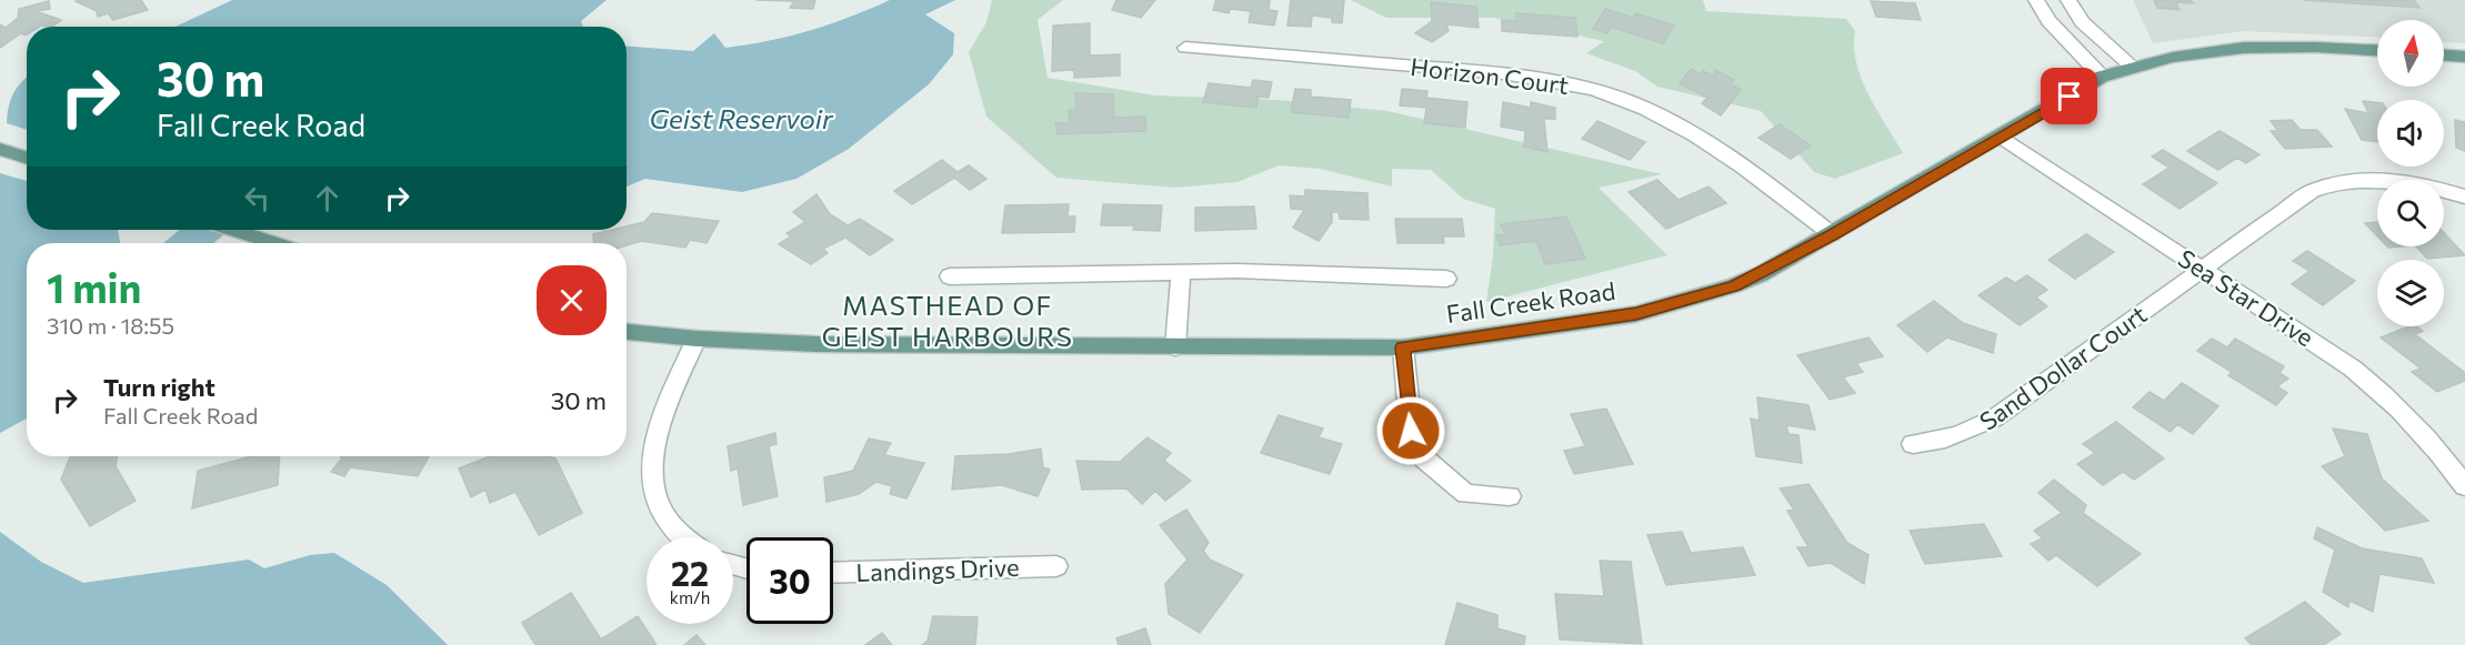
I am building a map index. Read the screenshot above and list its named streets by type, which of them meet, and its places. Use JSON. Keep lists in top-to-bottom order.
{
  "streets": {
    "main road": ["Fall Creek Road"],
    "street": [
      "Horizon Court",
      "Sea Star Drive",
      "Sand Dollar Court",
      "Landings Drive"
    ]
  },
  "crossings": [
    ["Horizon Court", "Fall Creek Road"],
    ["Sea Star Drive", "Fall Creek Road"],
    ["Sea Star Drive", "Sand Dollar Court"]
  ],
  "districts": ["MASTHEAD OF GEIST HARBOURS"],
  "water": ["Geist Reservoir"],
  "north": "top",
  "page": {
    "turn": ["30 m", "Fall Creek Road"],
    "heading": ["1 min", "310 m · 18:55"],
    "list": [
      {
        "name": "Turn right",
        "note": "Fall Creek Road",
        "value": "30 m"
      }
    ],
    "speed": "22 km/h",
    "limit": "30"
  }
}
